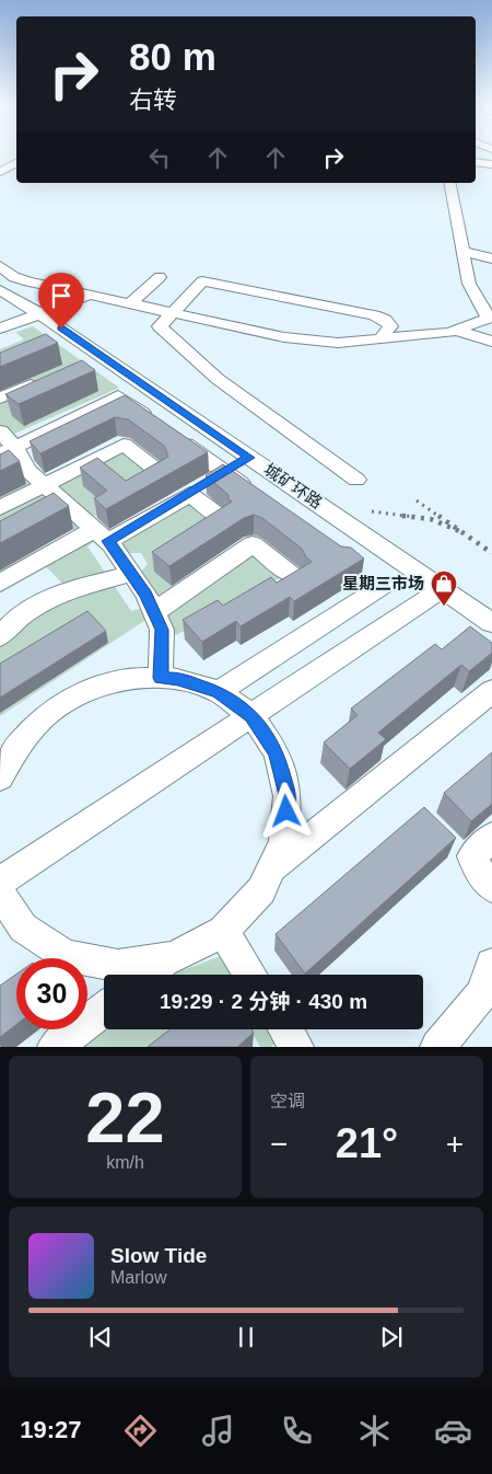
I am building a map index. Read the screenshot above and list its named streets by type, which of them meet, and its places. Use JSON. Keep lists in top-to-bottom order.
{
  "streets": {
    "street": ["城矿环路"]
  },
  "places": {
    "shop": ["星期三市场"]
  },
  "page": {
    "turn": ["80 m", "右转"],
    "limit": "30",
    "trip": "19:29 · 2 分钟 · 430 m",
    "tile": [
      ["22", "km/h"],
      "空调"
    ],
    "heat": ["−", "21°", "+"],
    "song": ["Slow Tide", "Marlow"],
    "tabs": "19:27"
  }
}
